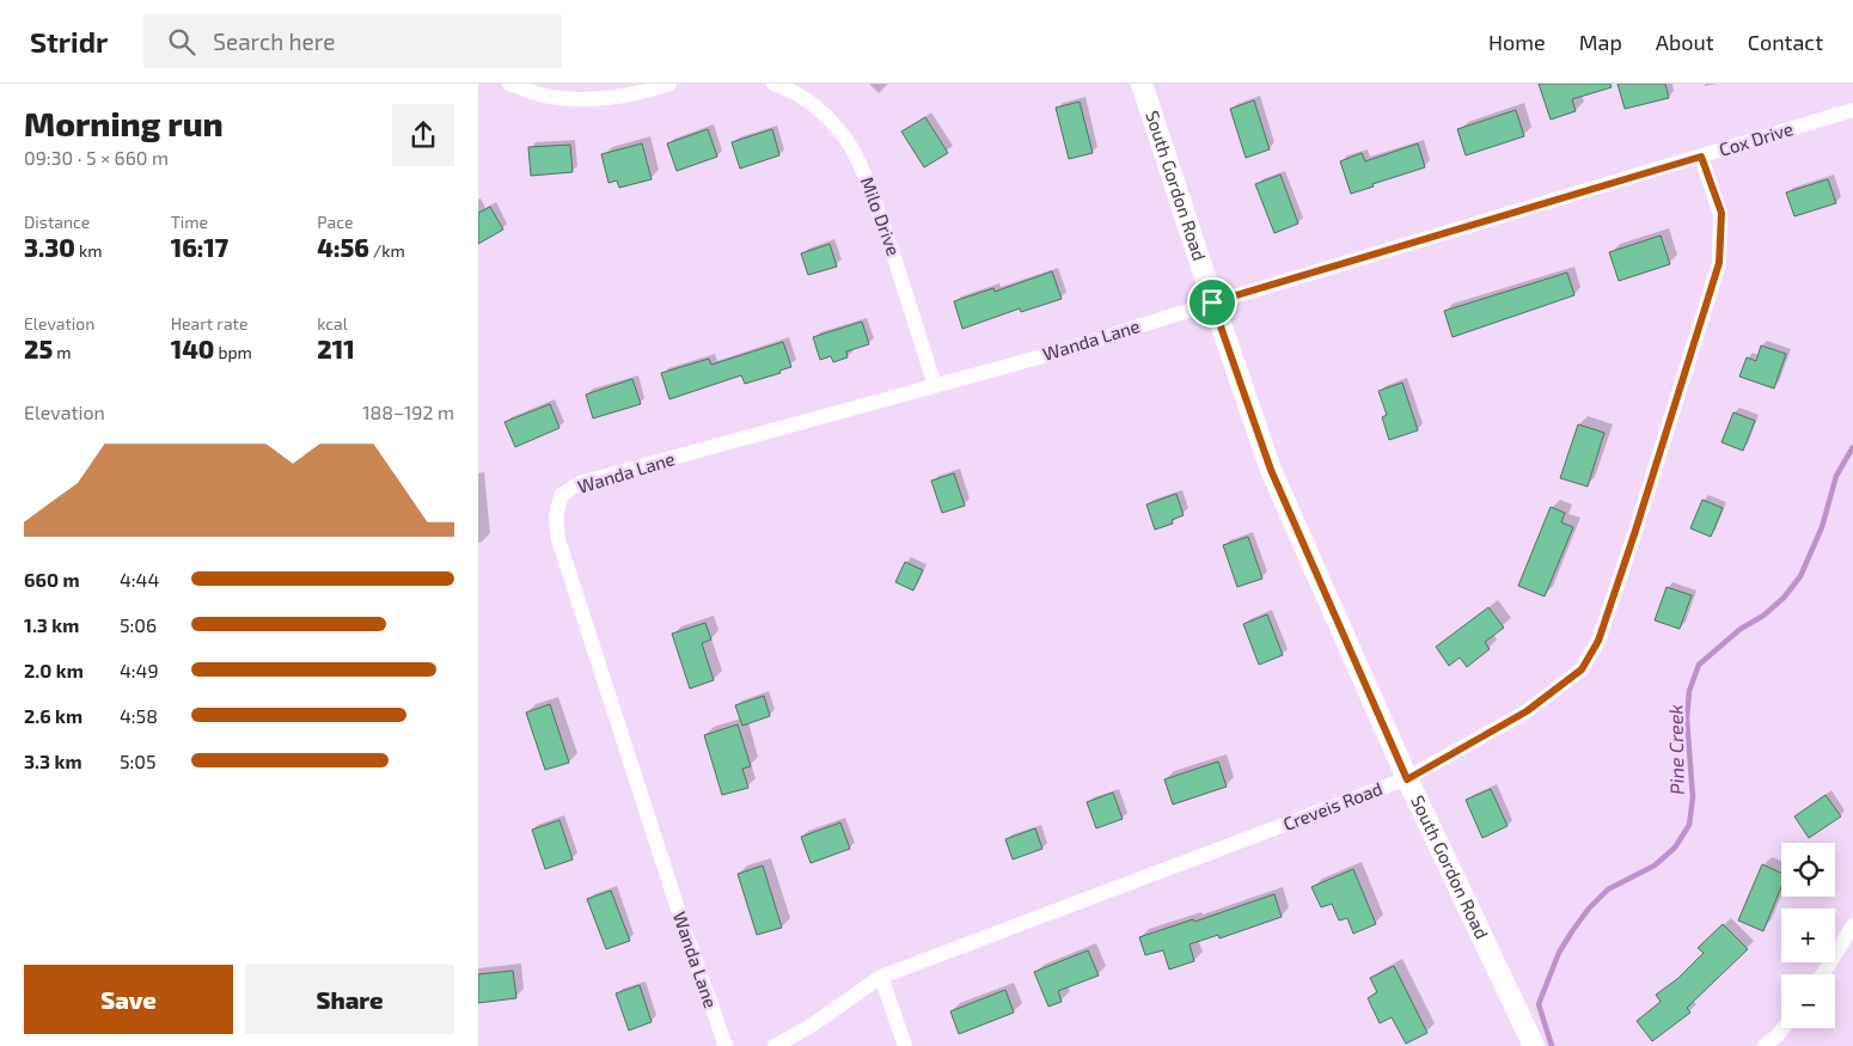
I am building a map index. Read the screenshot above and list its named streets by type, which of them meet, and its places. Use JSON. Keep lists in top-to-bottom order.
{
  "streets": {
    "street": [
      "Cox Drive",
      "South Gordon Road",
      "Milo Drive",
      "Wanda Lane",
      "Creveis Road"
    ]
  },
  "crossings": [
    ["Cox Drive", "South Gordon Road"],
    ["Cox Drive", "Wanda Lane"],
    ["Cox Drive", "Creveis Road"],
    ["South Gordon Road", "Wanda Lane"],
    ["South Gordon Road", "Creveis Road"],
    ["Milo Drive", "Wanda Lane"]
  ],
  "water": ["Pine Creek"],
  "page": {
    "header": "Stridr",
    "search": "Search here",
    "nav": [
      "Home",
      "Map",
      "About",
      "Contact"
    ],
    "heading": ["Morning run", "09:30 · 5 × 660 m"],
    "stats": [
      ["Distance", "3.30 km"],
      ["Time", "16:17"],
      ["Pace", "4:56 /km"],
      ["Elevation", "25 m"],
      ["Heart rate", "140 bpm"],
      ["kcal", "211"]
    ],
    "chart": ["Elevation", "188–192 m"],
    "list": [
      {
        "name": "660 m",
        "note": "4:44"
      },
      {
        "name": "1.3 km",
        "note": "5:06"
      },
      {
        "name": "2.0 km",
        "note": "4:49"
      },
      {
        "name": "2.6 km",
        "note": "4:58"
      },
      {
        "name": "3.3 km",
        "note": "5:05"
      }
    ],
    "map_buttons": ["+", "−"],
    "buttons": ["Save", "Share"]
  }
}
